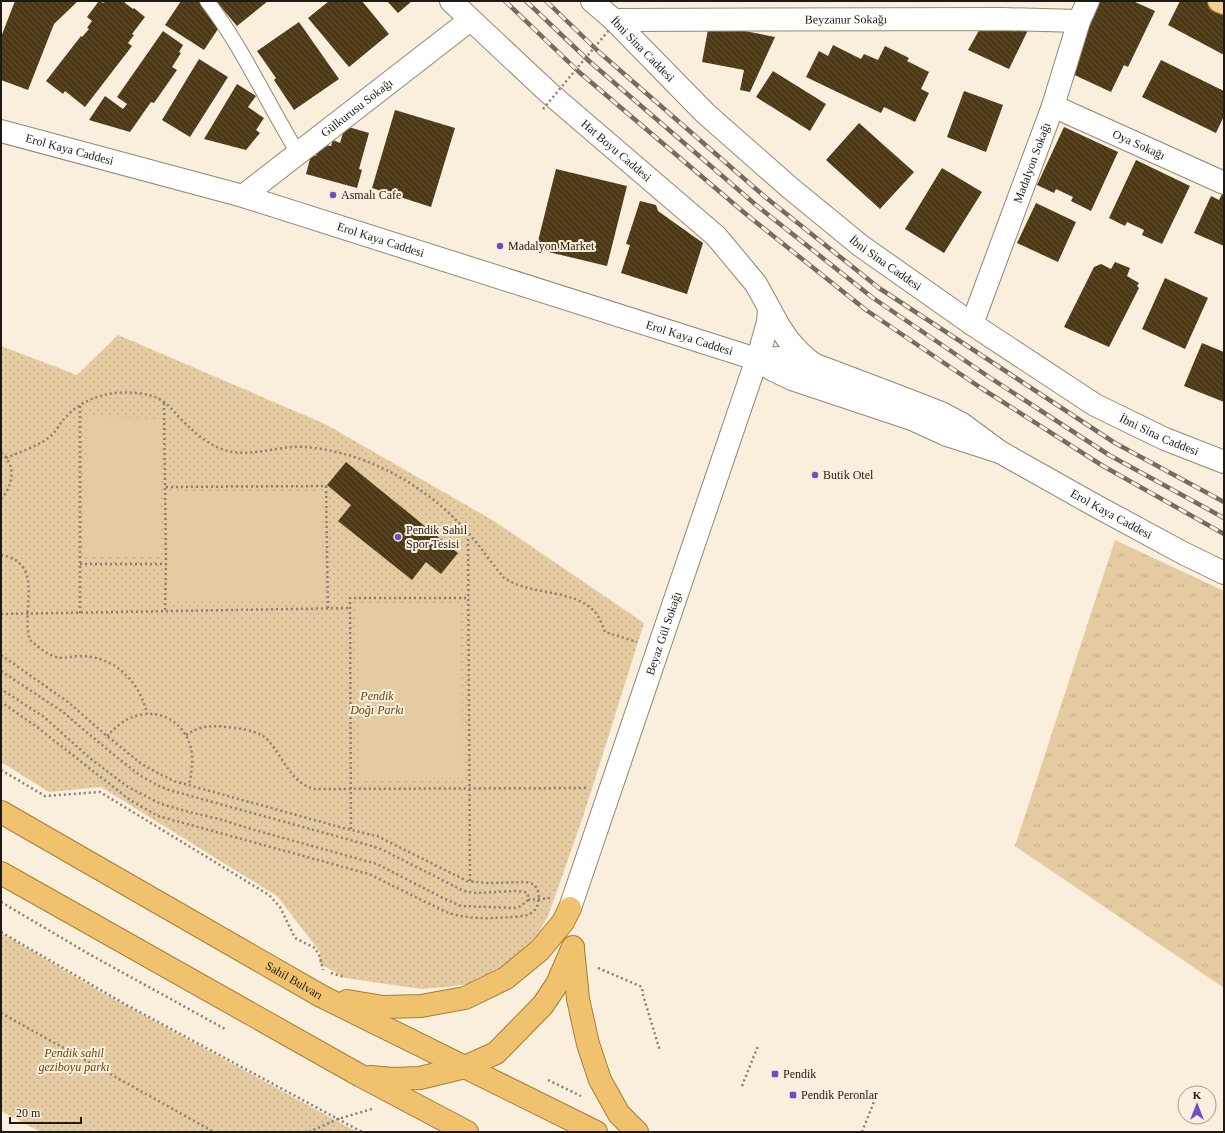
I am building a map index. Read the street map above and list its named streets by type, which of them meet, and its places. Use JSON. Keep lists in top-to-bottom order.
{
  "streets": {
    "highway": ["Sahil Bulvarı"],
    "street": [
      "Beyzanur Sokağı",
      "İbni Sina Caddesi",
      "Gülkurusu Sokağı",
      "Oya Sokağı",
      "Erol Kaya Caddesi",
      "Hat Boyu Caddesi",
      "Madalyon Sokağı",
      "Beyaz Gül Sokağı"
    ]
  },
  "crossings": [
    ["Beyzanur Sokağı", "İbni Sina Caddesi"],
    ["Beyzanur Sokağı", "Madalyon Sokağı"],
    ["İbni Sina Caddesi", "Madalyon Sokağı"],
    ["Gülkurusu Sokağı", "Erol Kaya Caddesi"],
    ["Gülkurusu Sokağı", "Hat Boyu Caddesi"],
    ["Oya Sokağı", "Madalyon Sokağı"],
    ["Erol Kaya Caddesi", "Hat Boyu Caddesi"],
    ["Erol Kaya Caddesi", "Beyaz Gül Sokağı"],
    ["Hat Boyu Caddesi", "Beyaz Gül Sokağı"]
  ],
  "parks": ["Pendik Doğı Parkı", "Pendik sahil geziboyu parkı"],
  "places": {
    "other": [
      "Asmalı Cafe",
      "Madalyon Market",
      "Butik Otel",
      "Pendik Sahil Spor Tesisi"
    ],
    "transit": ["Pendik", "Pendik Peronlar"]
  },
  "scale_bar": "20 m",
  "north": "top"
}
